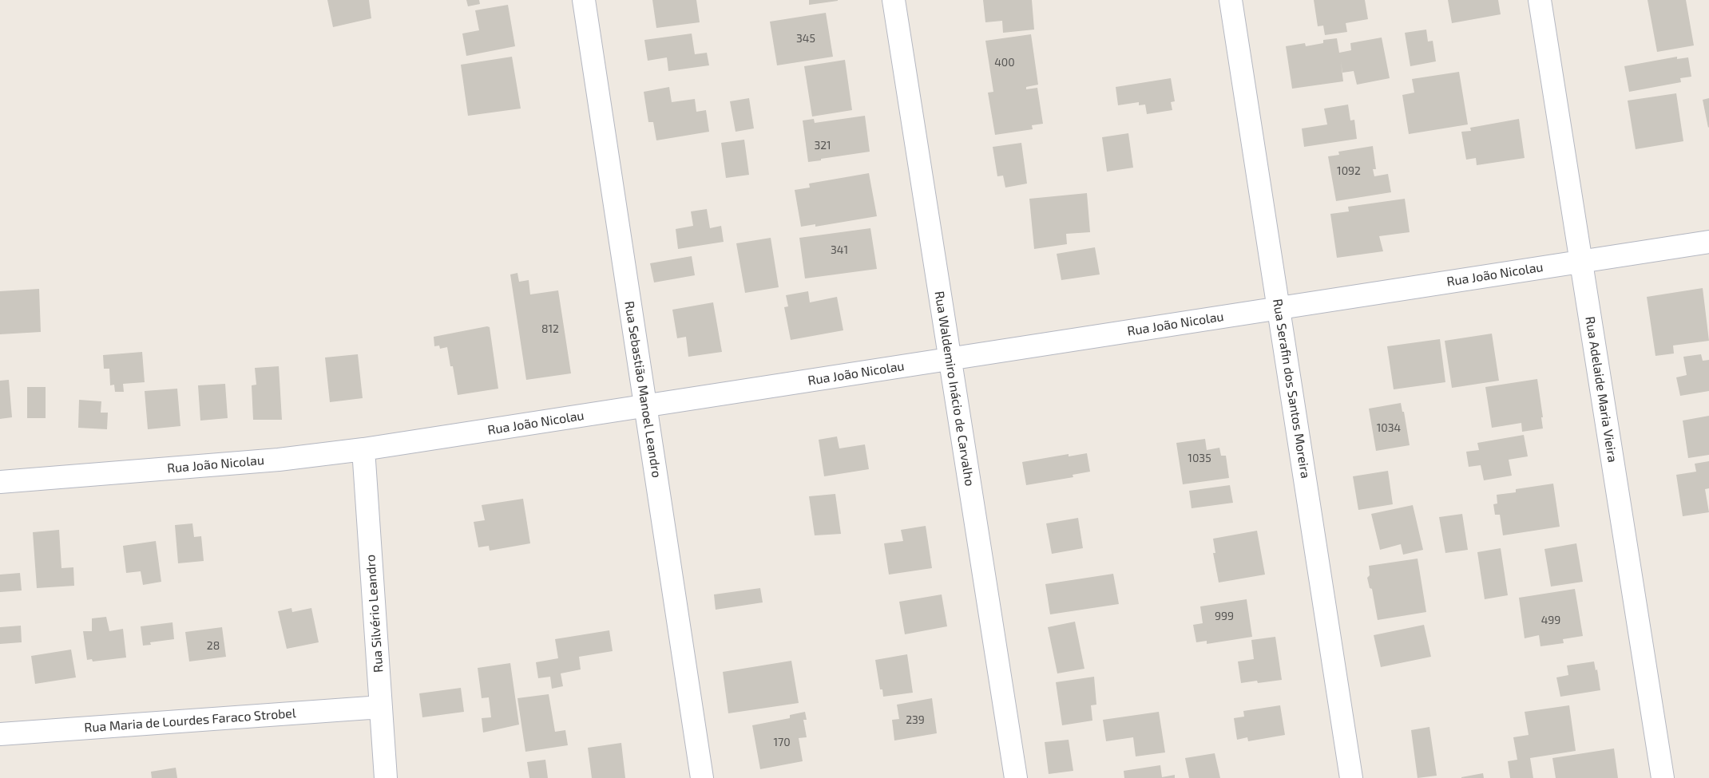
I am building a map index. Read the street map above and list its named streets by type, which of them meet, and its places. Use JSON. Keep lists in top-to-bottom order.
{
  "streets": {
    "street": [
      "Rua João Nicolau",
      "Rua Waldemiro Inácio de Carvalho",
      "Rua Serafin dos Santos Moreira",
      "Rua Sebastião Manoel Leandro",
      "Rua Adelaide Maria Vieira",
      "Rua Silvério Leandro",
      "Rua Maria de Lourdes Faraco Strobel"
    ]
  },
  "crossings": [
    ["Rua João Nicolau", "Rua Waldemiro Inácio de Carvalho"],
    ["Rua João Nicolau", "Rua Serafin dos Santos Moreira"],
    ["Rua João Nicolau", "Rua Sebastião Manoel Leandro"],
    ["Rua João Nicolau", "Rua Adelaide Maria Vieira"],
    ["Rua João Nicolau", "Rua Silvério Leandro"],
    ["Rua Silvério Leandro", "Rua Maria de Lourdes Faraco Strobel"]
  ],
  "house_numbers": [
    "345",
    "400",
    "321",
    "1092",
    "341",
    "812",
    "1034",
    "1035",
    "999",
    "499",
    "28",
    "239",
    "170"
  ]
}
